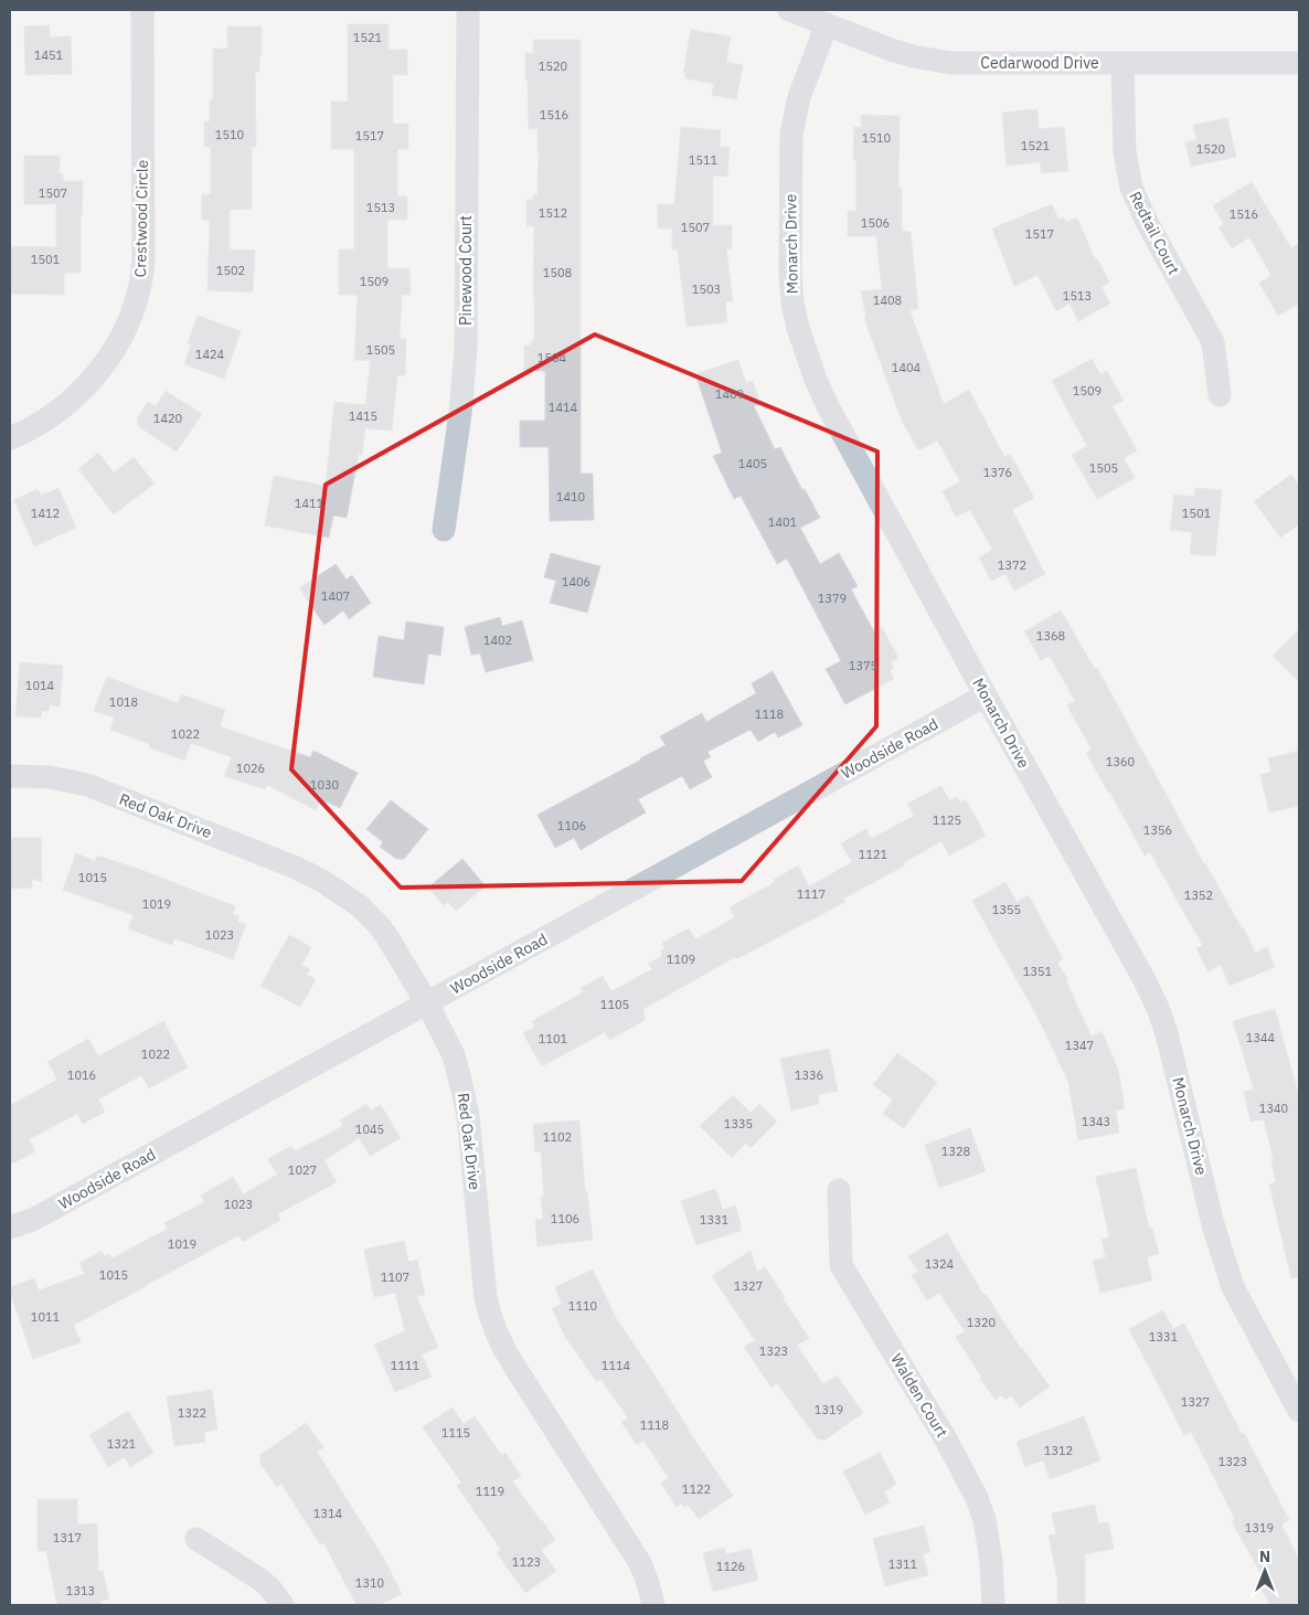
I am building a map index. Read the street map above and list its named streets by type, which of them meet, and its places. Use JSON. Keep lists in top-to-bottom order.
{
  "streets": {
    "street": [
      "Cedarwood Drive",
      "Crestwood Circle",
      "Redtail Court",
      "Monarch Drive",
      "Pinewood Court",
      "Woodside Road",
      "Red Oak Drive",
      "Walden Court"
    ]
  },
  "crossings": [
    ["Cedarwood Drive", "Redtail Court"],
    ["Cedarwood Drive", "Monarch Drive"],
    ["Monarch Drive", "Woodside Road"],
    ["Woodside Road", "Red Oak Drive"]
  ],
  "house_numbers": [
    "1521",
    "1451",
    "1520",
    "1516",
    "1510",
    "1517",
    "1510",
    "1521",
    "1520",
    "1511",
    "1507",
    "1513",
    "1512",
    "1516",
    "1506",
    "1507",
    "1517",
    "1501",
    "1502",
    "1508",
    "1509",
    "1503",
    "1513",
    "1408",
    "1505",
    "1424",
    "1504",
    "1404",
    "1509",
    "1409",
    "1414",
    "1415",
    "1420",
    "1405",
    "1505",
    "1376",
    "1410",
    "1411",
    "1412",
    "1501",
    "1401",
    "1372",
    "1406",
    "1407",
    "1379",
    "1368",
    "1402",
    "1375",
    "1014",
    "1018",
    "1118",
    "1022",
    "1360",
    "1026",
    "1030",
    "1125",
    "1106",
    "1356",
    "1121",
    "1015",
    "1117",
    "1352",
    "1019",
    "1355",
    "1023",
    "1109",
    "1351",
    "1105",
    "1344",
    "1101",
    "1347",
    "1022",
    "1016",
    "1336",
    "1340",
    "1343",
    "1335",
    "1045",
    "1102",
    "1328",
    "1027",
    "1023",
    "1106",
    "1331",
    "1019",
    "1324",
    "1015",
    "1107",
    "1327",
    "1110",
    "1011",
    "1320",
    "1331",
    "1323",
    "1111",
    "1114",
    "1327",
    "1319",
    "1322",
    "1118",
    "1115",
    "1321",
    "1312",
    "1323",
    "1122",
    "1119",
    "1314",
    "1319",
    "1317",
    "1123",
    "1311",
    "1126",
    "1310",
    "1313"
  ],
  "north": "top"
}
